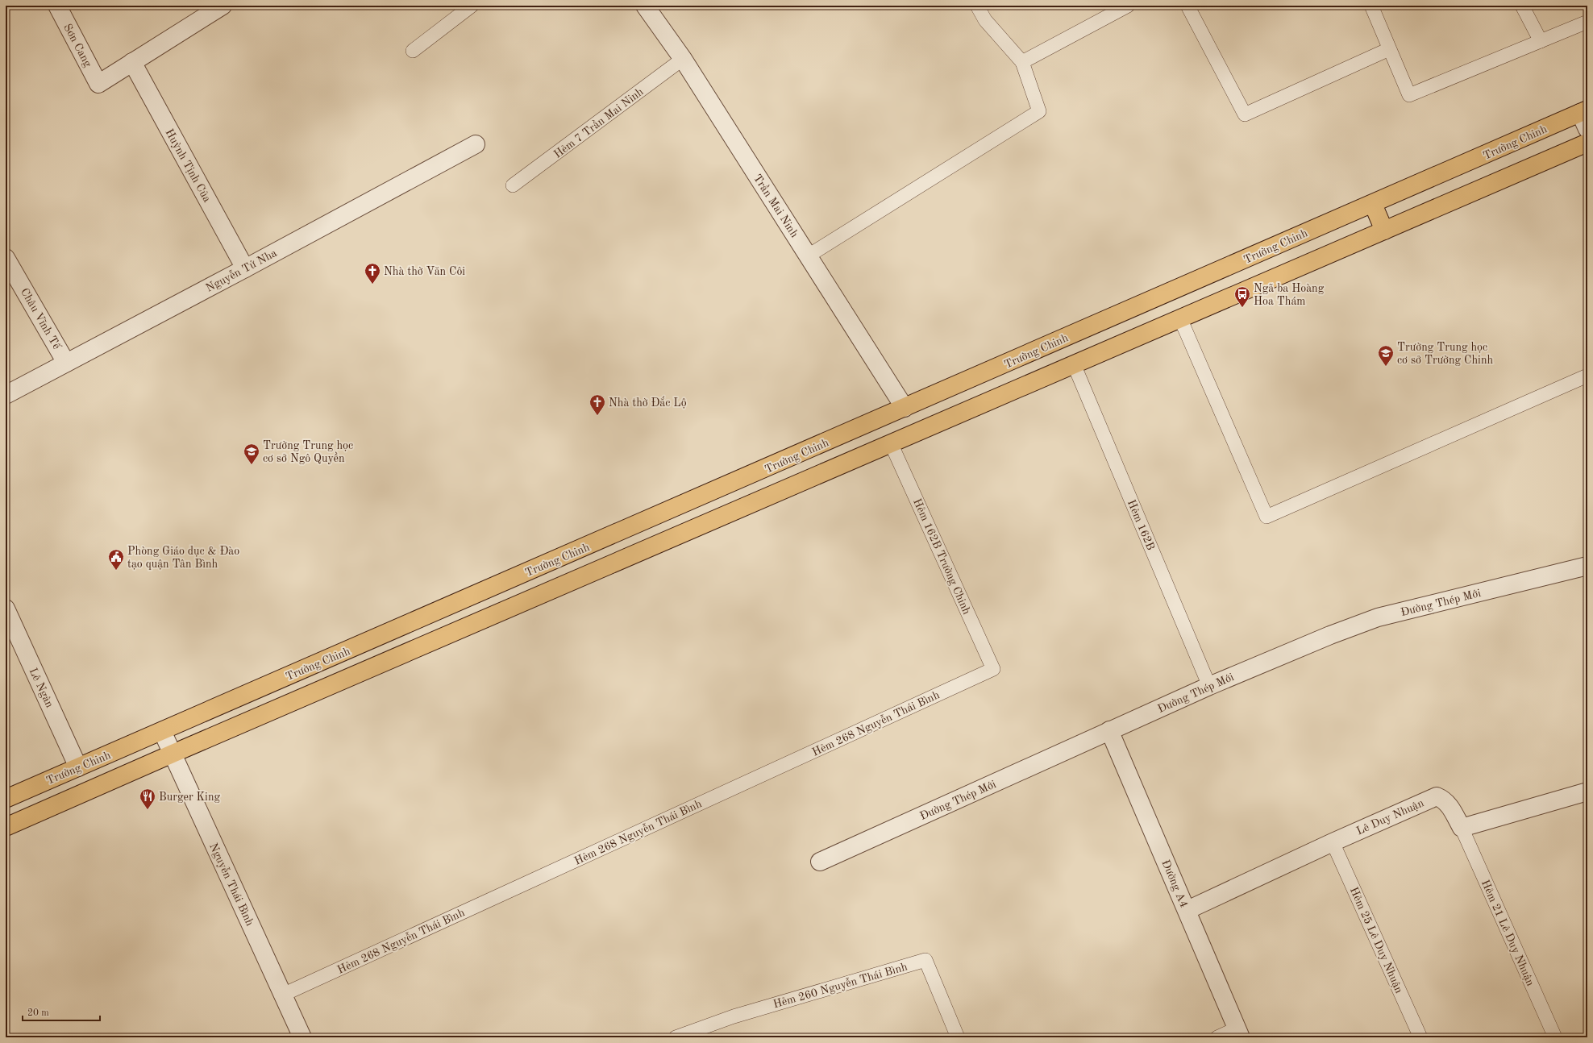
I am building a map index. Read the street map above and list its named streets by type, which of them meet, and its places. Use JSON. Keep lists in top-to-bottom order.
{
  "streets": {
    "main road": ["Trường Chinh"],
    "street": [
      "Sơn Cang",
      "Huỳnh Tịnh Của",
      "Trần Mai Ninh",
      "Nguyễn Tử Nha",
      "Châu Vĩnh Tế",
      "Đường Thép Mới",
      "Lê Ngân",
      "Lê Duy Nhuận",
      "Đường A4",
      "Nguyễn Thái Bình"
    ],
    "lane": [
      "Hẻm 7 Trần Mai Ninh",
      "Hẻm 162B",
      "Hẻm 162B Trường Chinh",
      "Hẻm 268 Nguyễn Thái Bình",
      "Hẻm 21 Lê Duy Nhuận",
      "Hẻm 25 Lê Duy Nhuận",
      "Hẻm 260 Nguyễn Thái Bình"
    ]
  },
  "crossings": [
    ["Sơn Cang", "Huỳnh Tịnh Của"],
    ["Hẻm 7 Trần Mai Ninh", "Trần Mai Ninh"],
    ["Trường Chinh", "Trần Mai Ninh"],
    ["Trường Chinh", "Lê Ngân"],
    ["Trường Chinh", "Nguyễn Thái Bình"],
    ["Huỳnh Tịnh Của", "Nguyễn Tử Nha"],
    ["Nguyễn Tử Nha", "Châu Vĩnh Tế"],
    ["Hẻm 162B", "Đường Thép Mới"],
    ["Hẻm 162B Trường Chinh", "Hẻm 268 Nguyễn Thái Bình"],
    ["Đường Thép Mới", "Đường A4"],
    ["Hẻm 268 Nguyễn Thái Bình", "Nguyễn Thái Bình"],
    ["Lê Duy Nhuận", "Đường A4"],
    ["Lê Duy Nhuận", "Hẻm 21 Lê Duy Nhuận"],
    ["Lê Duy Nhuận", "Hẻm 25 Lê Duy Nhuận"]
  ],
  "places": {
    "church": ["Nhà thờ Văn Côi", "Nhà thờ Đắc Lộ"],
    "bus stop": ["Ngã ba Hoàng Hoa Thám"],
    "school or university": ["Trường Trung học cơ sở Trường Chinh", "Trường Trung học cơ sở Ngô Quyền"],
    "public building": ["Phòng Giáo dục & Đào tạo quận Tân Bình"],
    "restaurant": ["Burger King"]
  },
  "scale_bar": "20 m"
}
